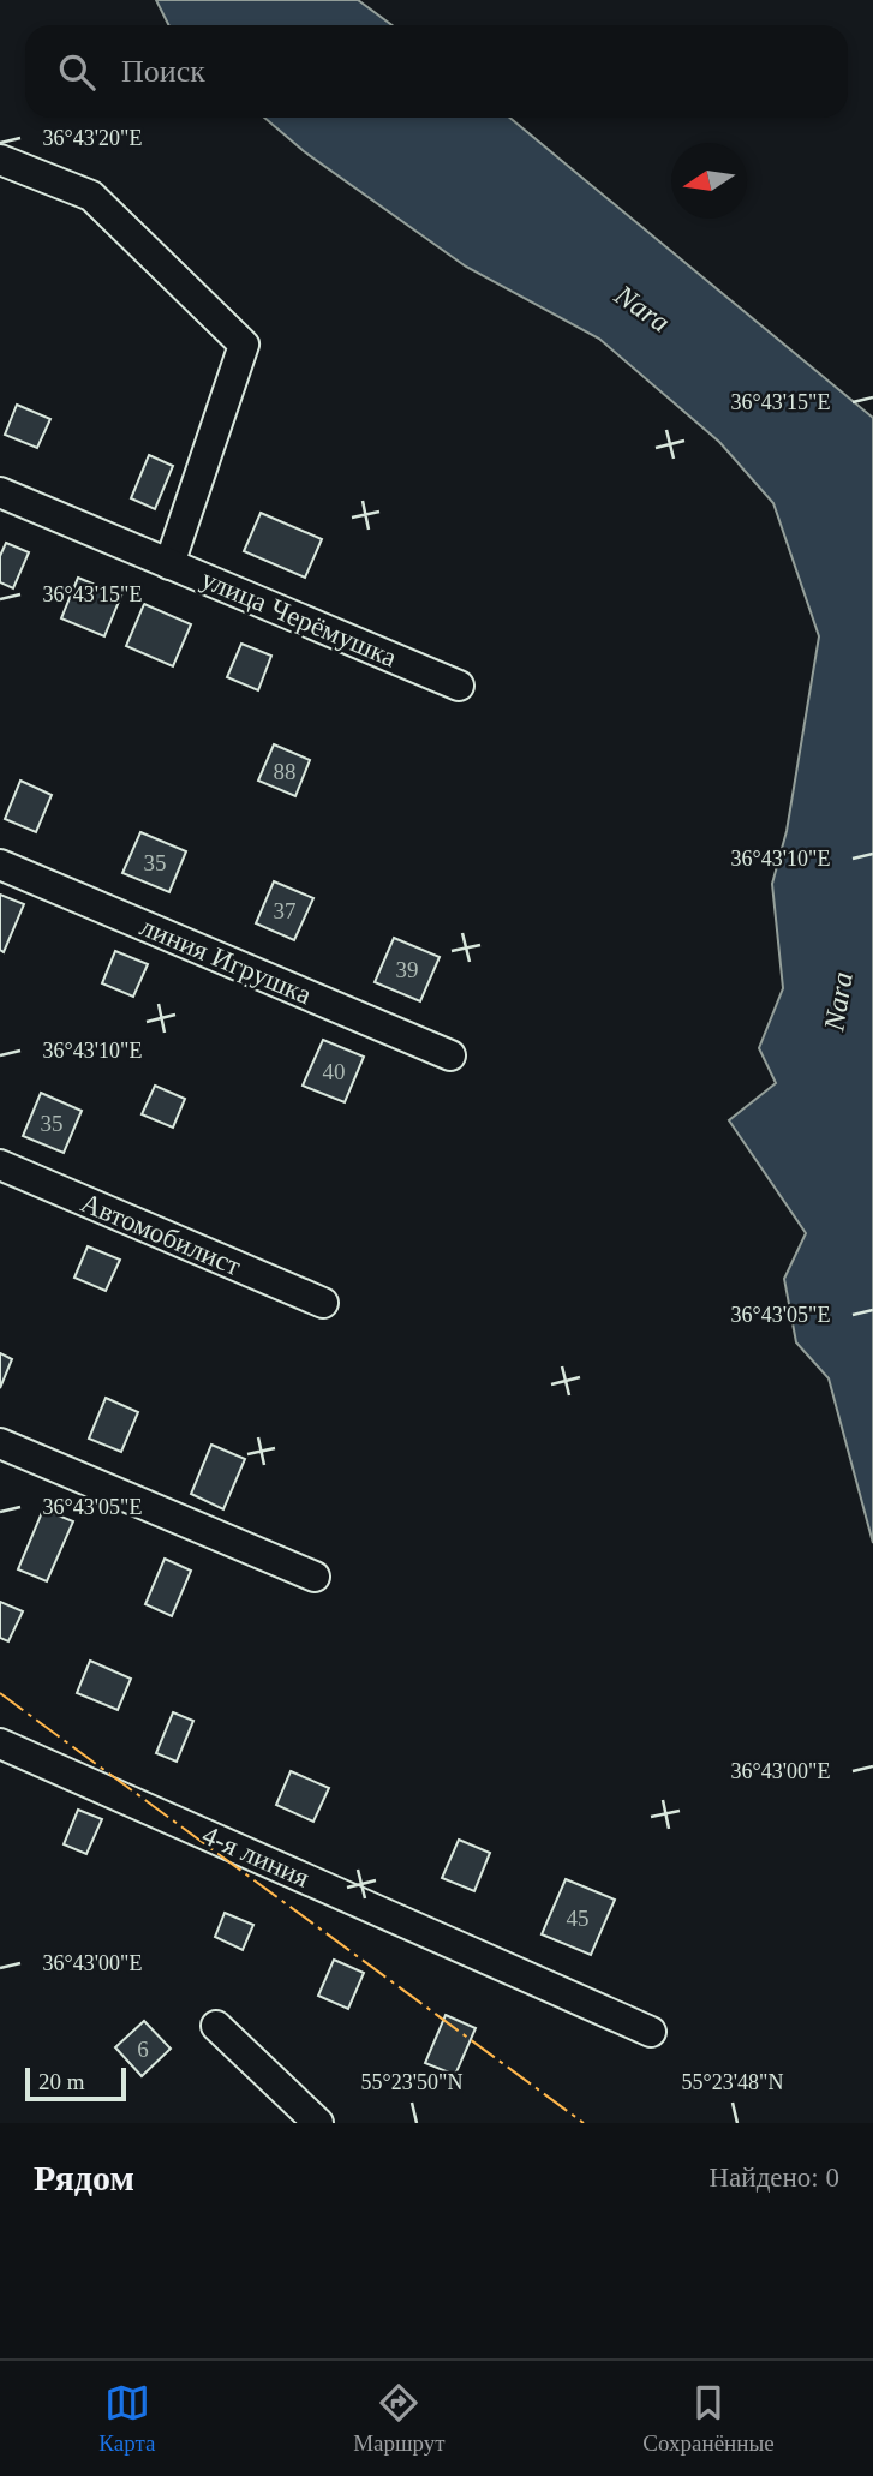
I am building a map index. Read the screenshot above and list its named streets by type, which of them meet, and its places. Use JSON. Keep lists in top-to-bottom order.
{
  "streets": {
    "street": [
      "улица Черёмушка",
      "линия Игрушка",
      "Автомобилист",
      "4-я линия"
    ]
  },
  "water": ["Nara"],
  "house_numbers": [
    "88",
    "35",
    "37",
    "39",
    "40",
    "35",
    "45",
    "6"
  ],
  "scale_bar": "20 m",
  "north": "left",
  "page": {
    "search": "Поиск",
    "scale": "20 m",
    "heading": ["Рядом", "Найдено: 0"],
    "nav": ["Карта", "Маршрут", "Сохранённые"]
  },
  "coordinates": [
    "36°43'20\"E",
    "36°43'15\"E",
    "36°43'10\"E",
    "36°43'05\"E",
    "36°43'00\"E",
    "55°23'50\"N",
    "55°23'48\"N"
  ]
}
